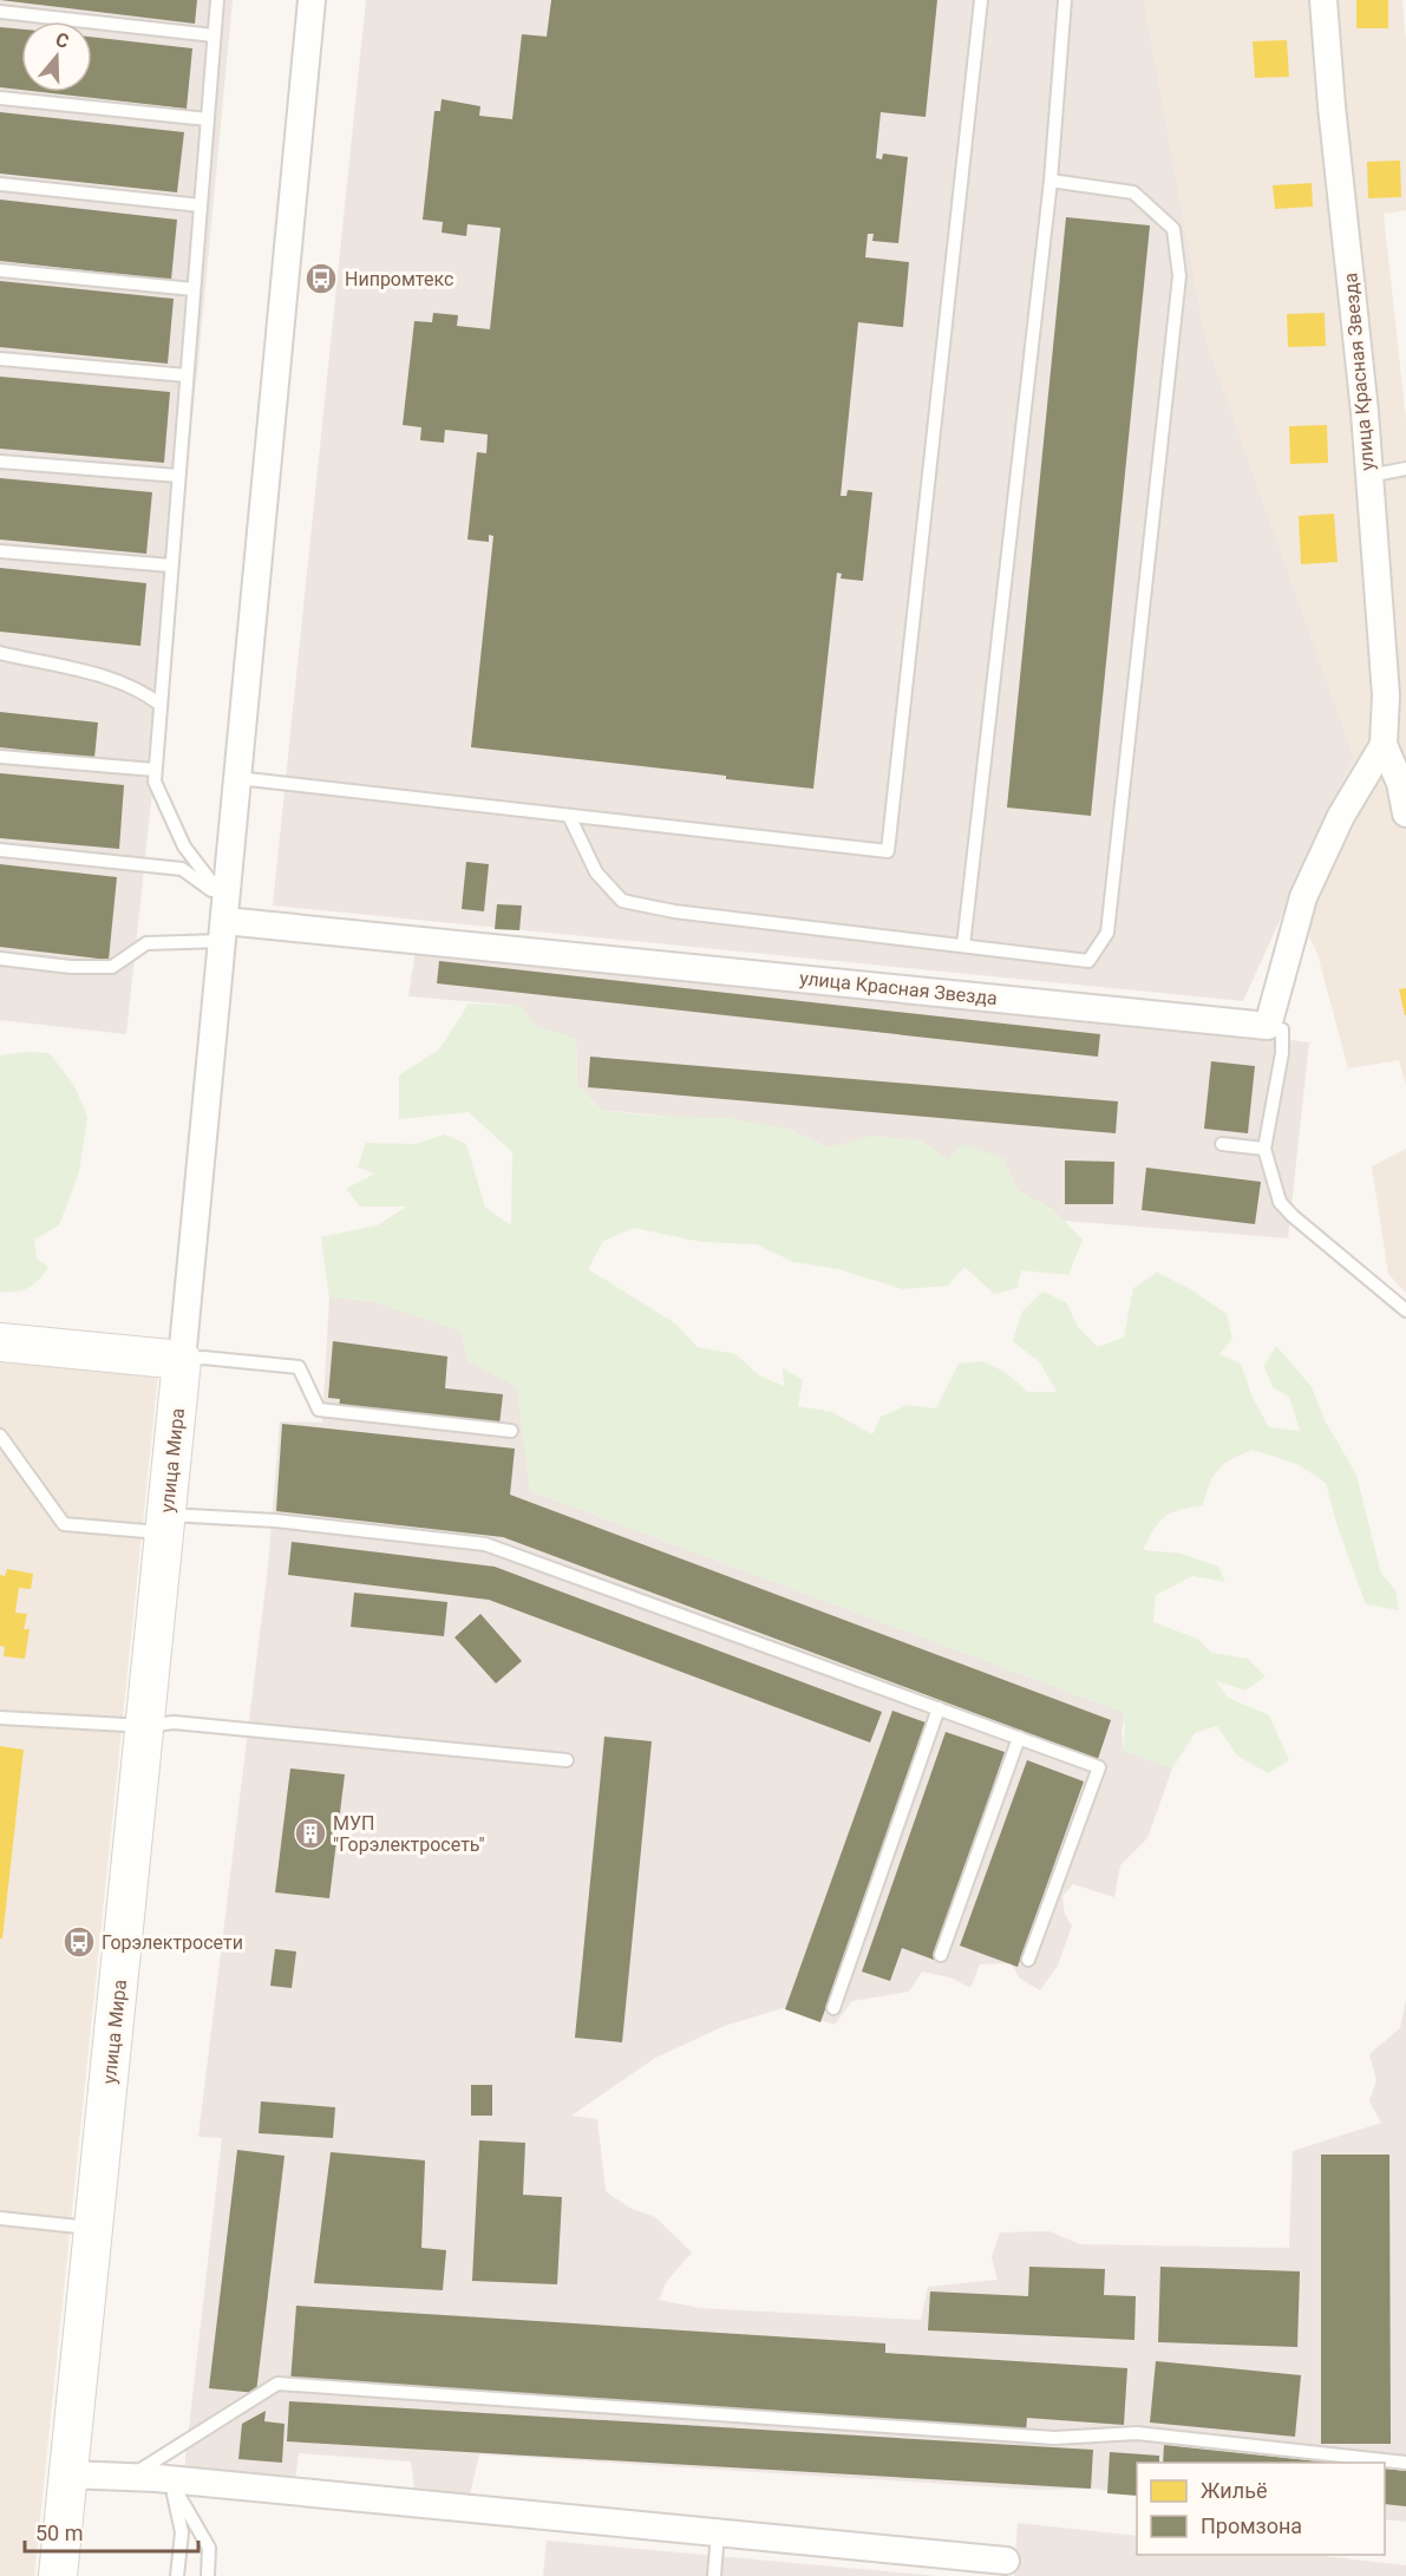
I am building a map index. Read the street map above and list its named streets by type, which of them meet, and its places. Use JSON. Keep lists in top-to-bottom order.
{
  "streets": {
    "main road": ["улица Мира"],
    "street": ["улица Красная Звезда"]
  },
  "places": {
    "bus stop": ["Нипромтекс", "Горэлектросети"],
    "building": ["МУП \"Горэлектросеть\""]
  },
  "legend": ["Жильё", "Промзона"],
  "scale_bar": "50 m",
  "north": "top"
}
